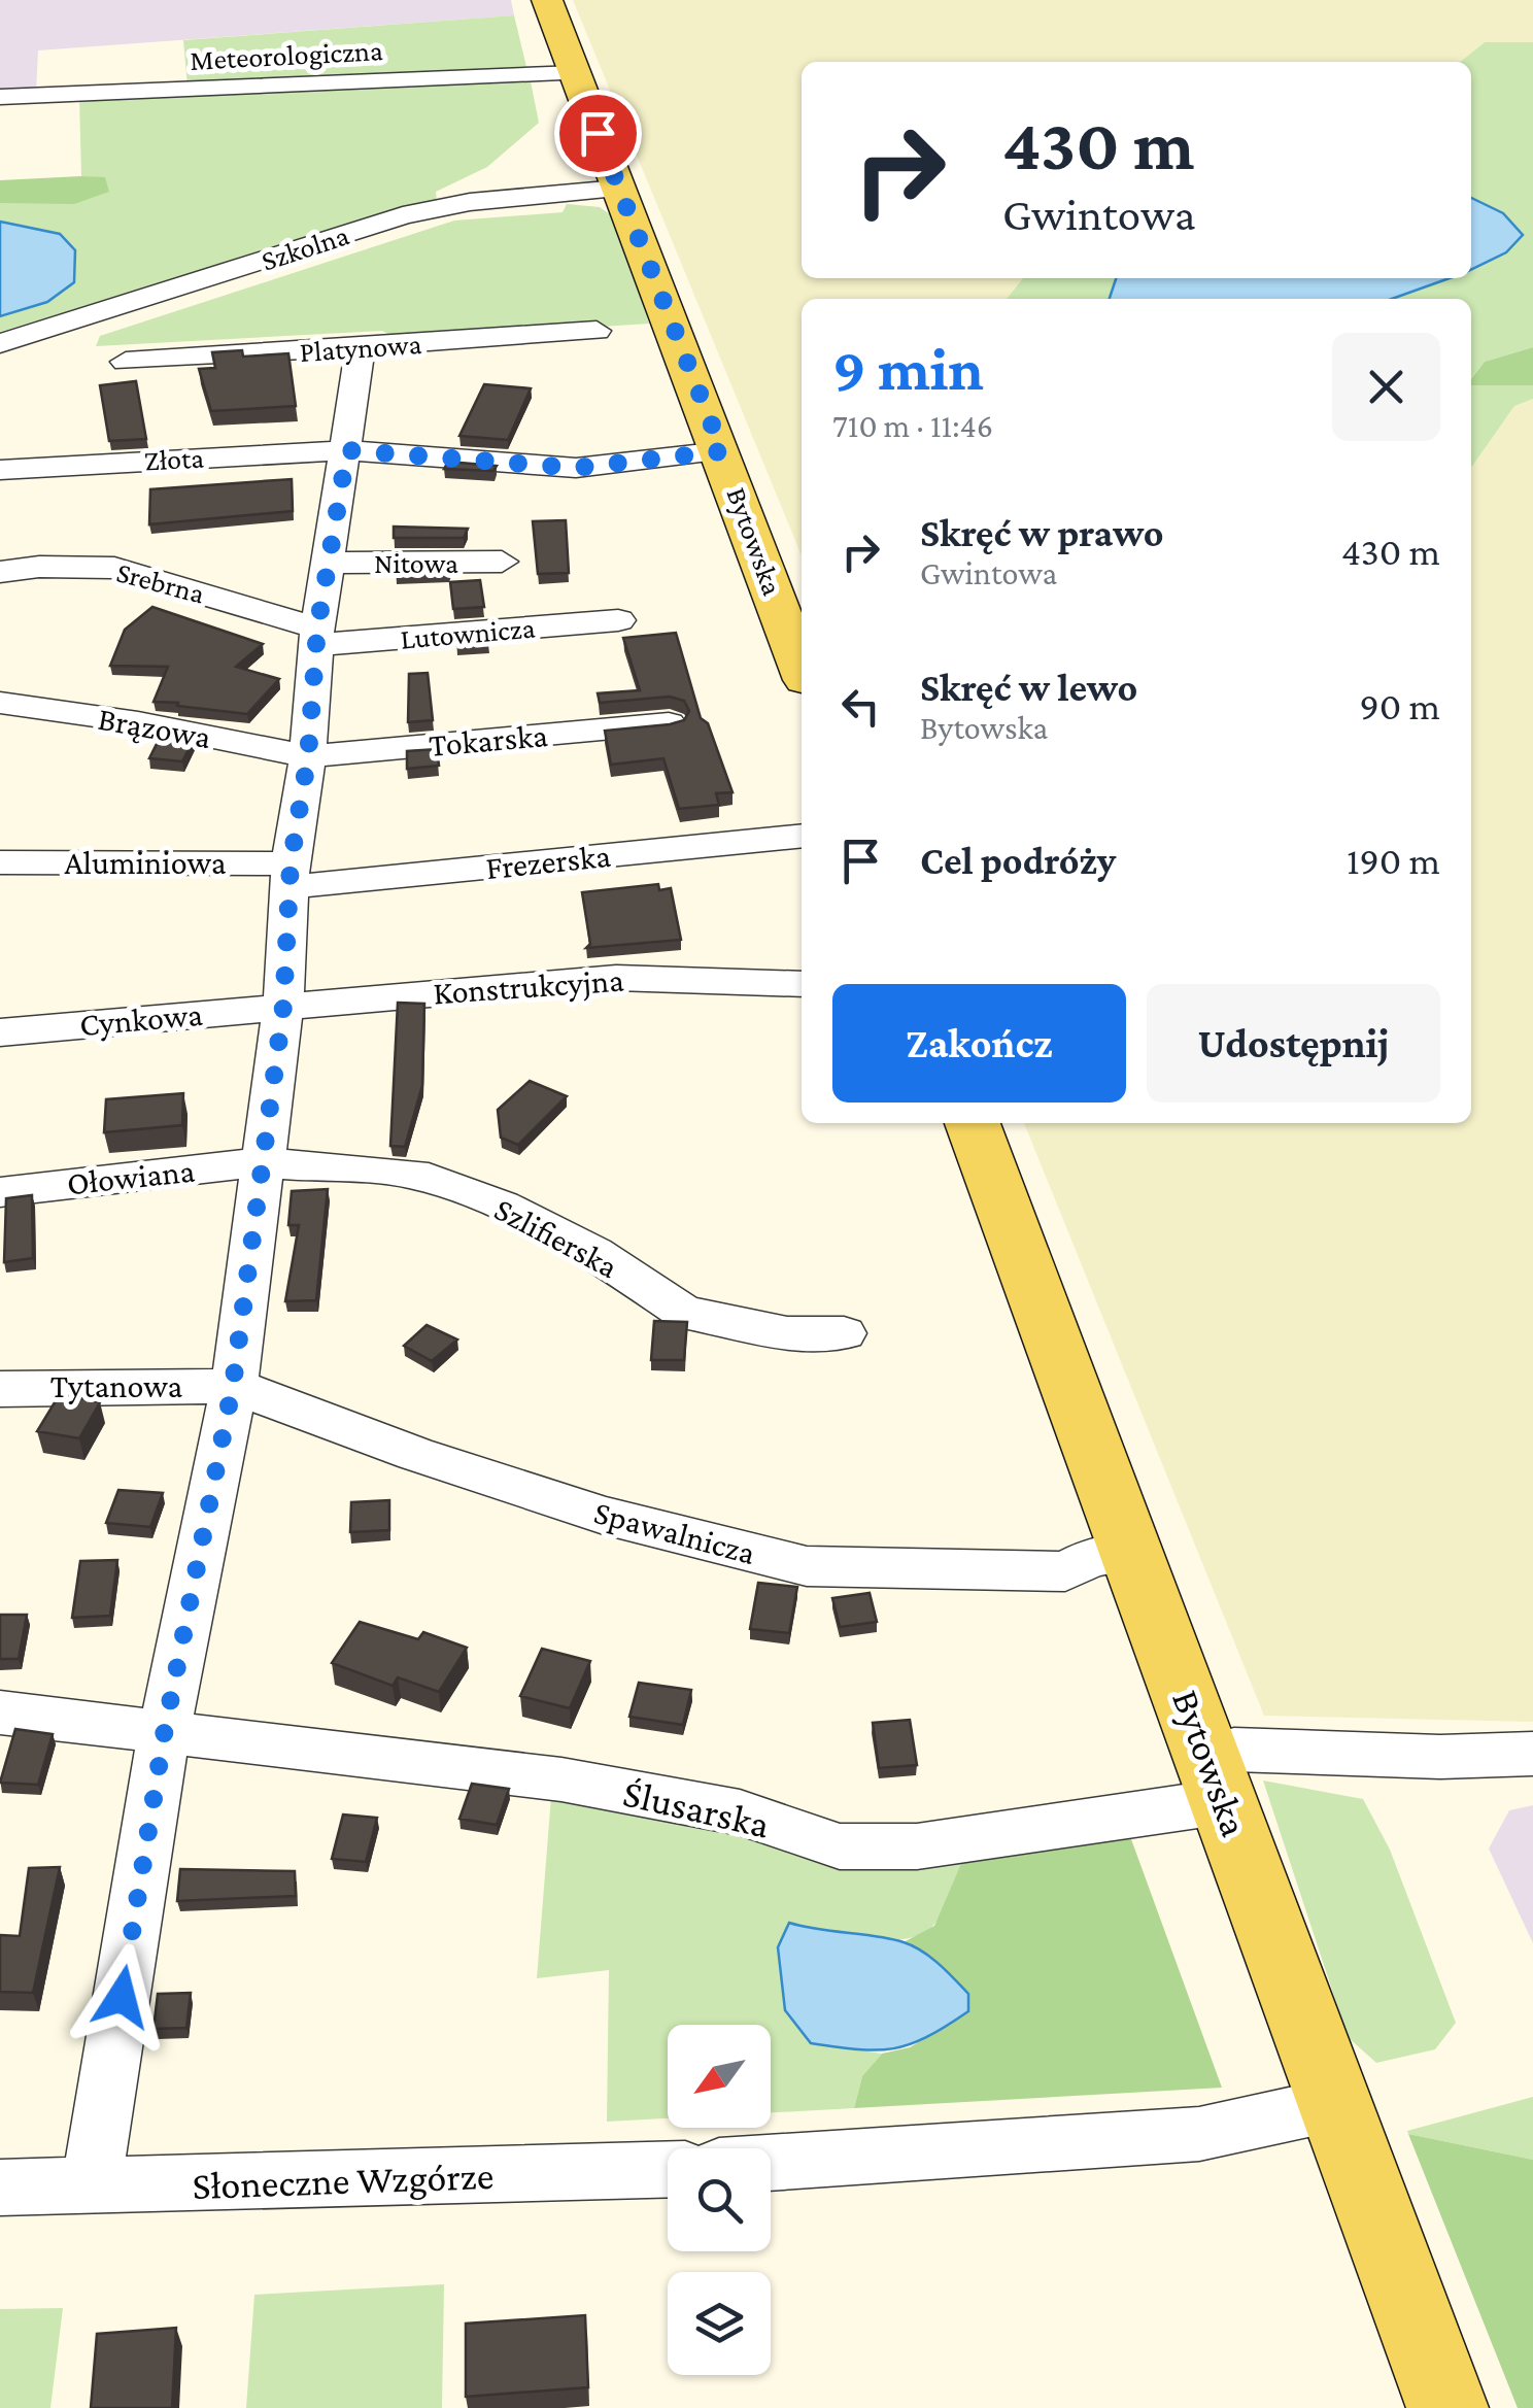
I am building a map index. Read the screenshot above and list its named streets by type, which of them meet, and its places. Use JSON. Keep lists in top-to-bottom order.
{
  "streets": {
    "main road": ["Bytowska"],
    "street": [
      "Meteorologiczna",
      "Szkolna",
      "Platynowa",
      "Złota",
      "Nitowa",
      "Srebrna",
      "Lutownicza",
      "Brązowa",
      "Tokarska",
      "Frezerska",
      "Aluminiowa",
      "Konstrukcyjna",
      "Cynkowa",
      "Ołowiana",
      "Szlifierska",
      "Tytanowa",
      "Spawalnicza",
      "Ślusarska",
      "Słoneczne Wzgórze"
    ]
  },
  "crossings": [
    ["Meteorologiczna", "Bytowska"],
    ["Szkolna", "Bytowska"],
    ["Złota", "Bytowska"],
    ["Bytowska", "Spawalnicza"],
    ["Bytowska", "Ślusarska"],
    ["Srebrna", "Lutownicza"],
    ["Brązowa", "Tokarska"],
    ["Frezerska", "Aluminiowa"],
    ["Konstrukcyjna", "Cynkowa"],
    ["Ołowiana", "Szlifierska"],
    ["Tytanowa", "Spawalnicza"]
  ],
  "north": "bottom left",
  "page": {
    "turn": ["430 m", "Gwintowa"],
    "heading": ["9 min", "710 m · 11:46"],
    "list": [
      {
        "name": "Skręć w prawo",
        "note": "Gwintowa",
        "value": "430 m"
      },
      {
        "name": "Skręć w lewo",
        "note": "Bytowska",
        "value": "90 m"
      },
      {
        "name": "Cel podróży",
        "value": "190 m"
      }
    ],
    "buttons": ["Zakończ", "Udostępnij"]
  }
}
